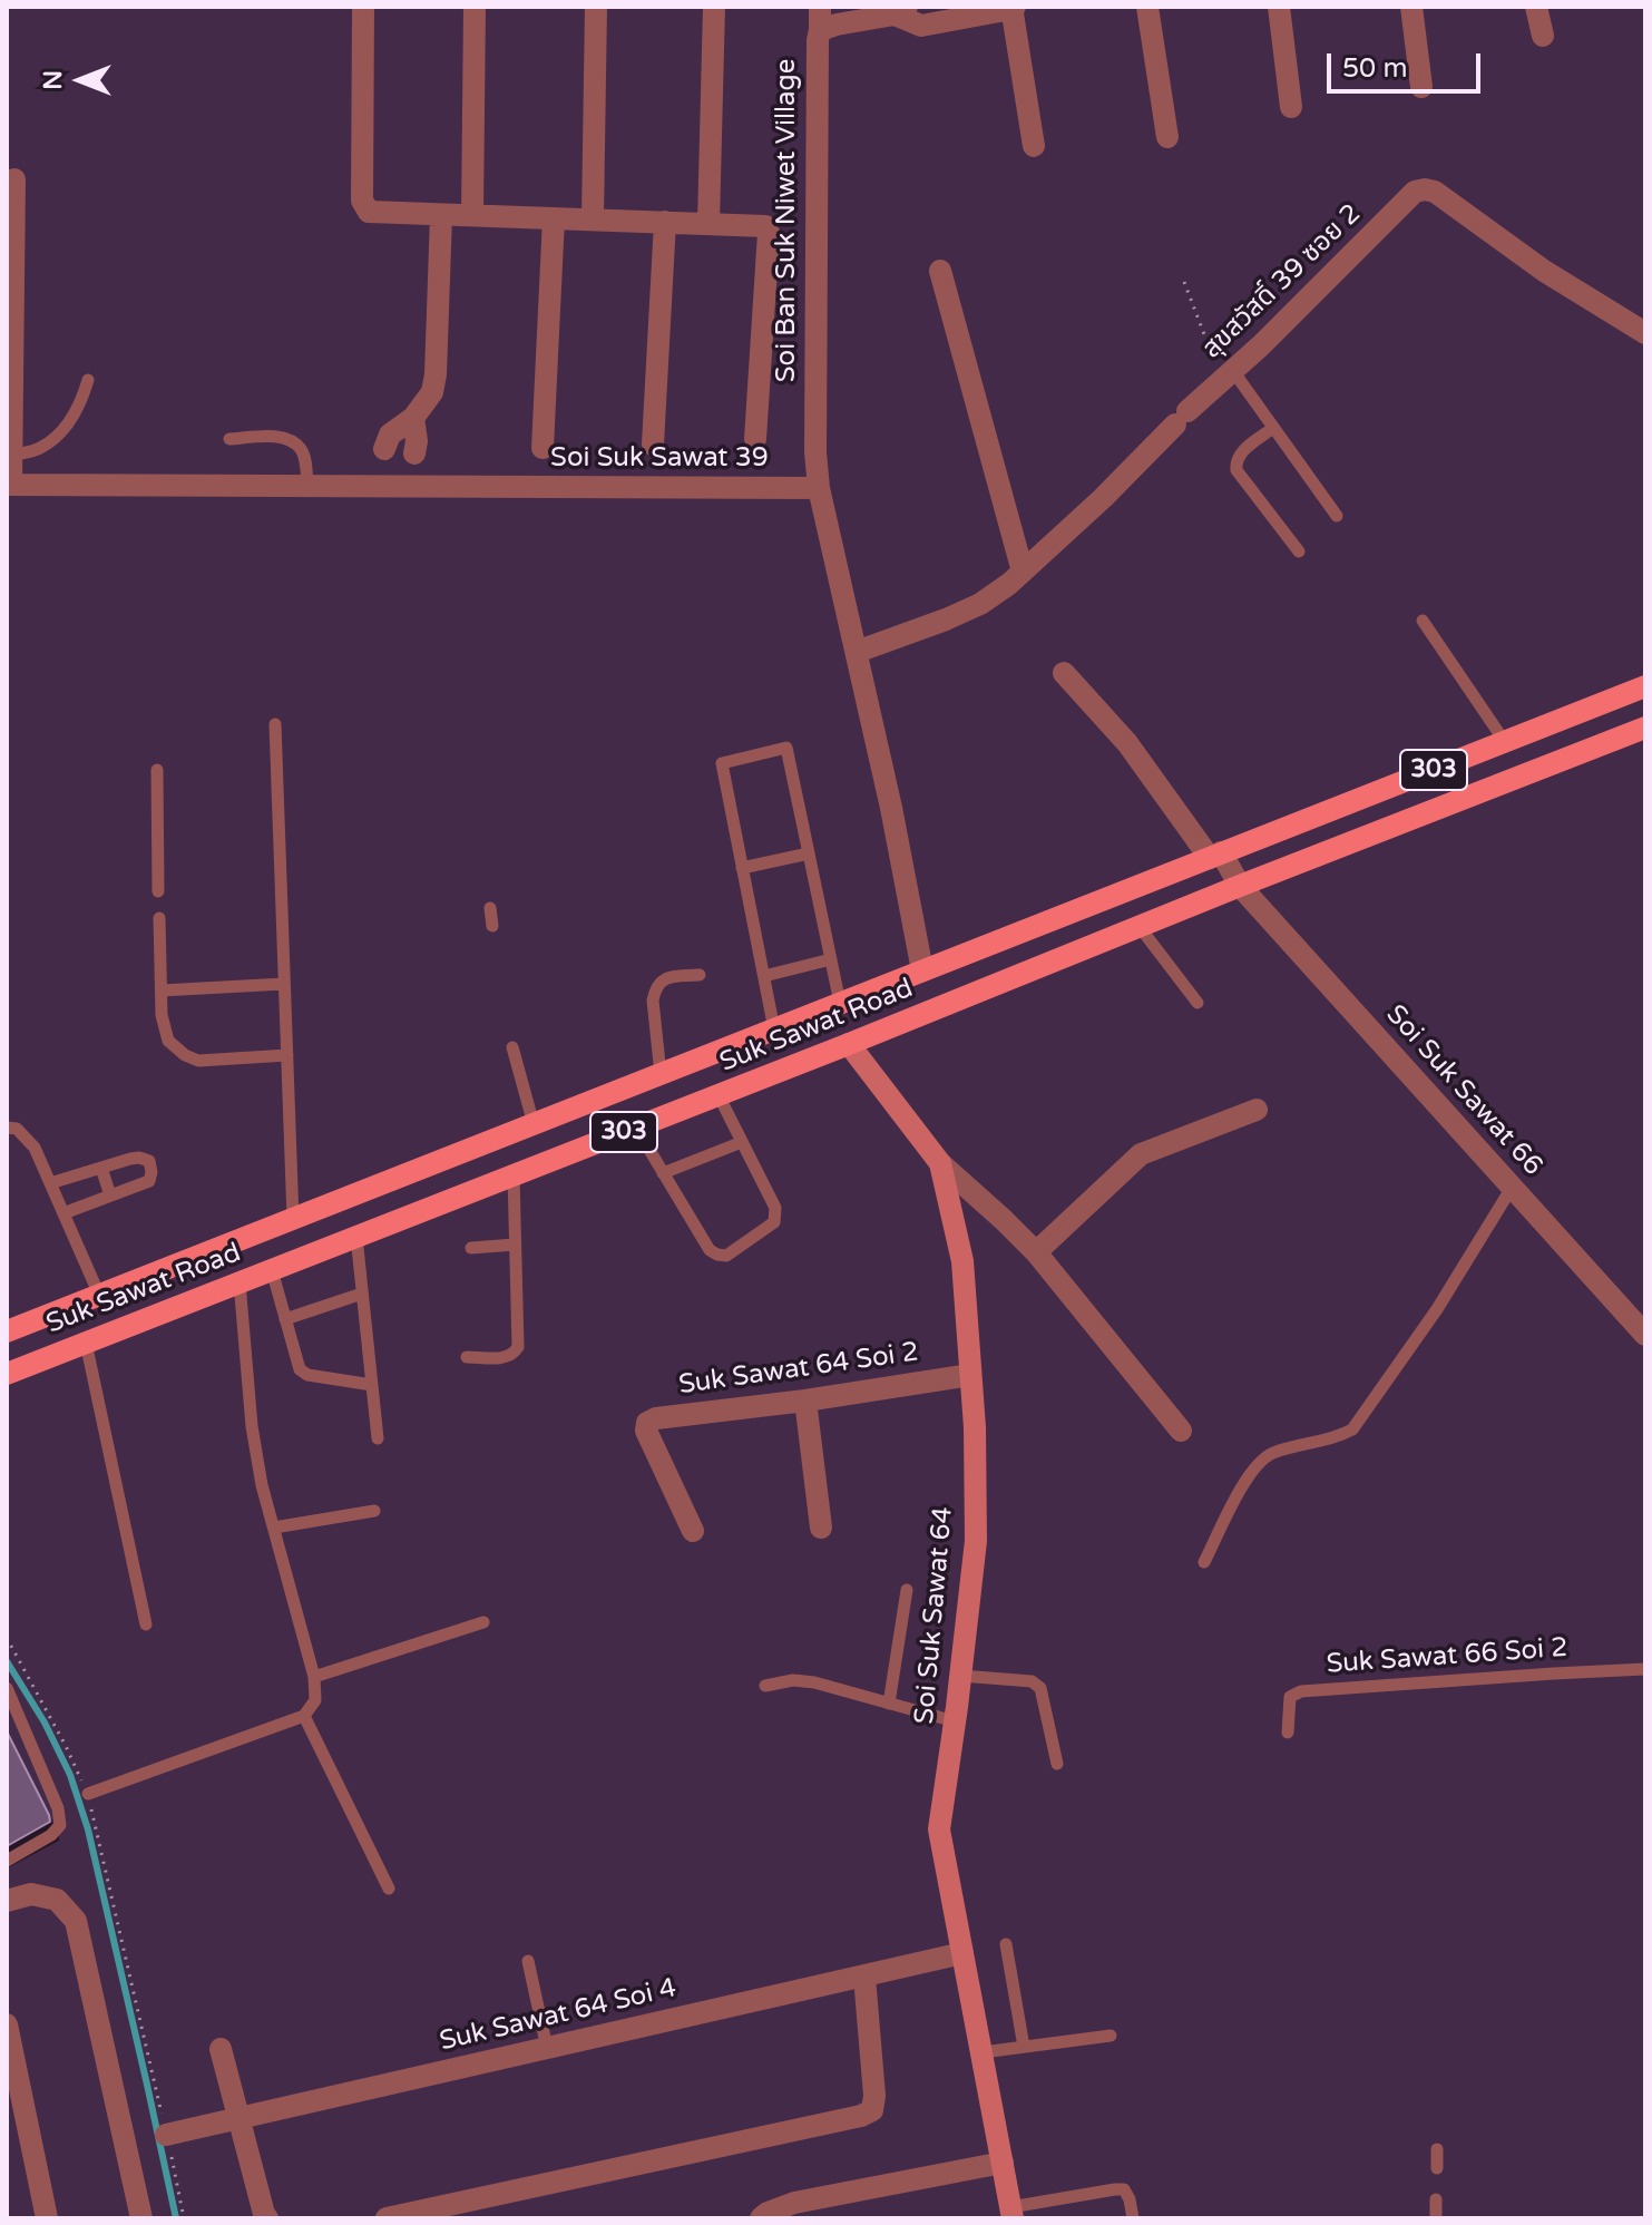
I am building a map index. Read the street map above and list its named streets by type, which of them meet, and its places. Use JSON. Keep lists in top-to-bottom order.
{
  "streets": {
    "main road": ["303", "Suk Sawat Road"],
    "street": [
      "Soi Ban Suk Niwet Village",
      "สุขสวัสดิ์ 39 ซอย 2",
      "Soi Suk Sawat 39",
      "Soi Suk Sawat 66",
      "Suk Sawat 64 Soi 2",
      "Soi Suk Sawat 64",
      "Suk Sawat 64 Soi 4"
    ],
    "lane": ["Suk Sawat 66 Soi 2"]
  },
  "crossings": [
    ["Soi Ban Suk Niwet Village", "Soi Suk Sawat 39"],
    ["Suk Sawat Road", "Soi Suk Sawat 66"],
    ["Suk Sawat Road", "Soi Suk Sawat 64"],
    ["Suk Sawat 64 Soi 2", "Soi Suk Sawat 64"],
    ["Soi Suk Sawat 64", "Suk Sawat 64 Soi 4"]
  ],
  "scale_bar": "50 m",
  "north": "left"
}
